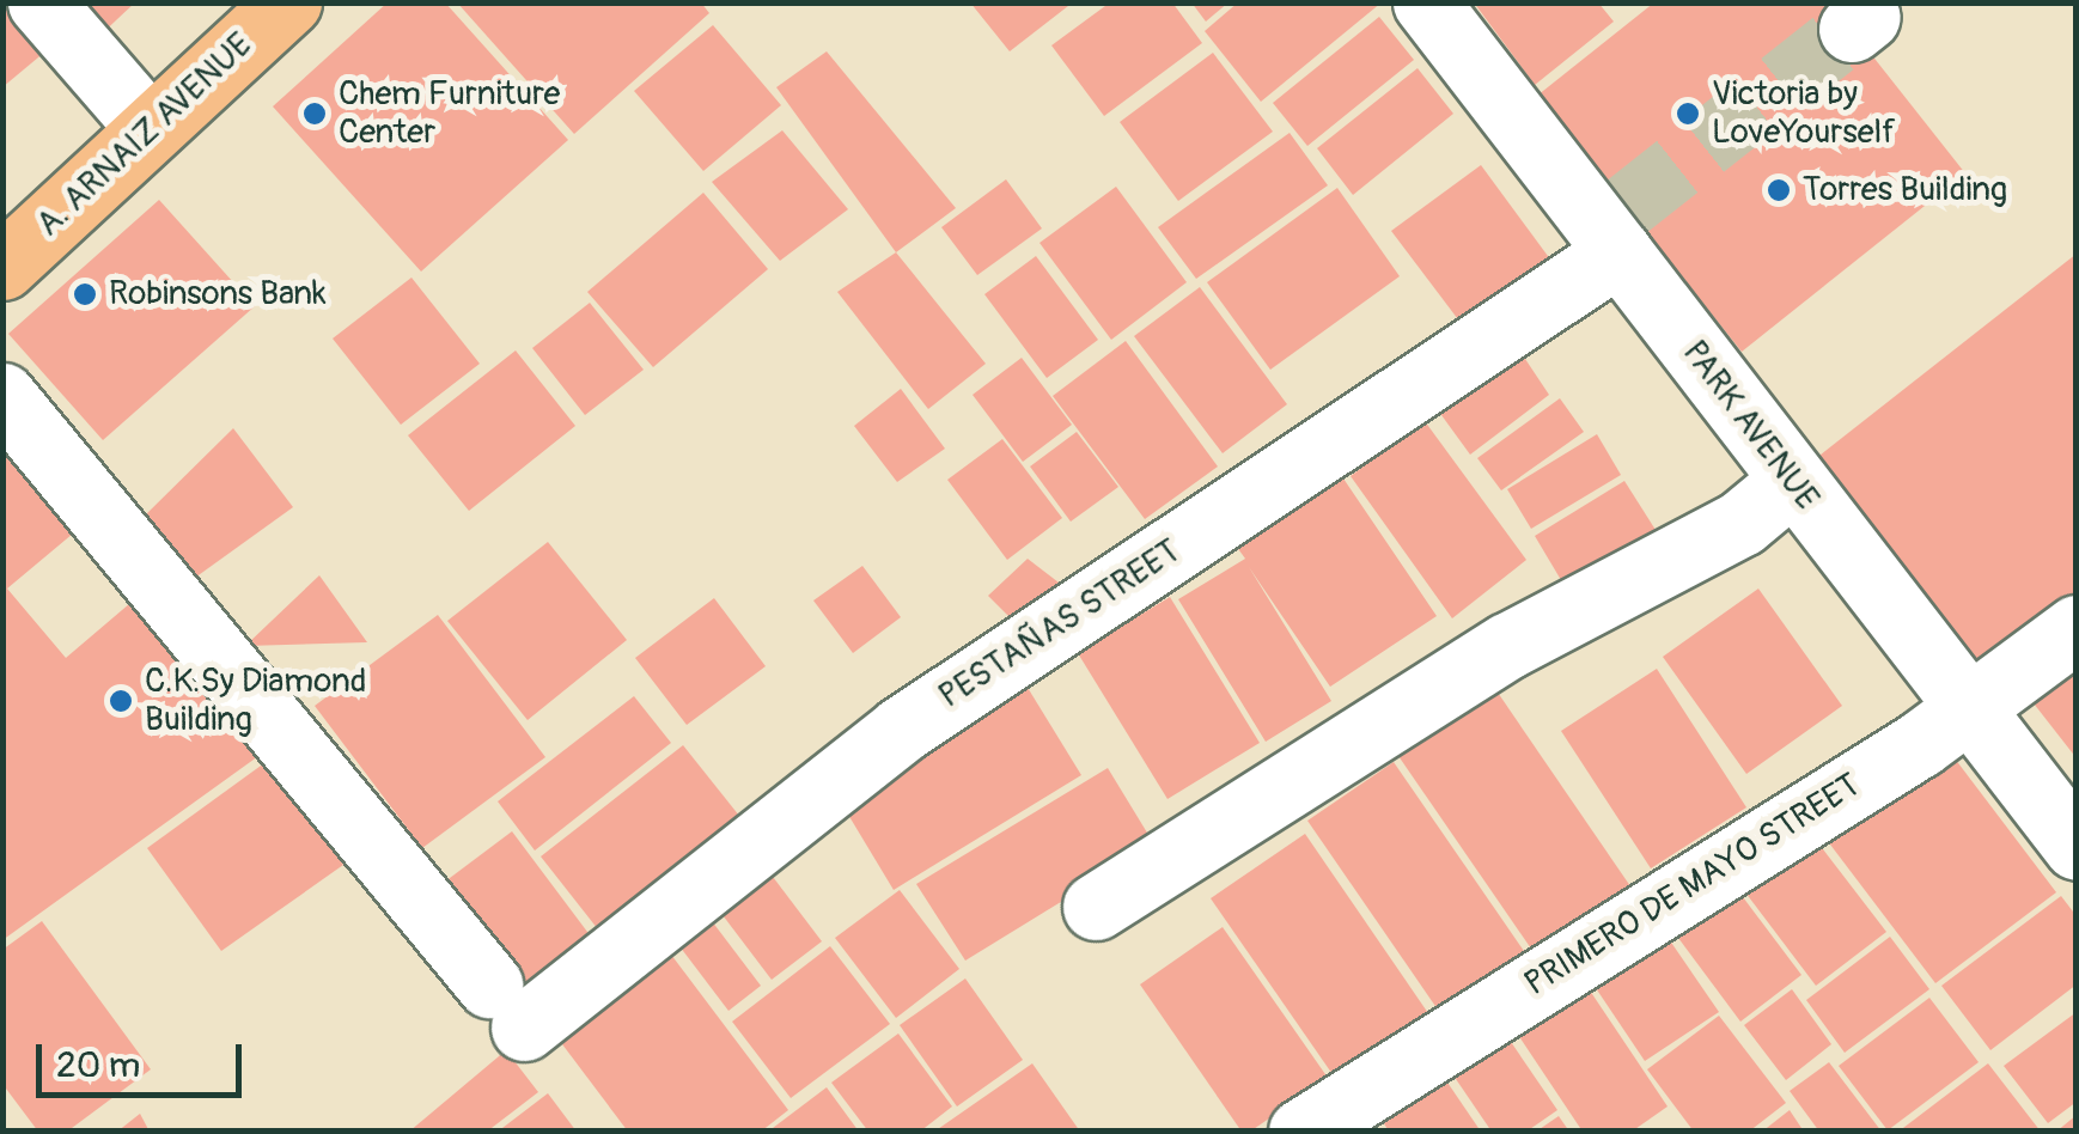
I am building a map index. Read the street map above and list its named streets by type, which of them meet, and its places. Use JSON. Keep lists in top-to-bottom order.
{
  "streets": {
    "main road": ["A. ARNAIZ AVENUE"],
    "street": ["PARK AVENUE", "PESTAÑAS STREET", "PRIMERO DE MAYO STREET"]
  },
  "crossings": [
    ["PARK AVENUE", "PESTAÑAS STREET"],
    ["PARK AVENUE", "PRIMERO DE MAYO STREET"]
  ],
  "places": [
    "Chem Furniture Center",
    "Victoria by LoveYourself",
    "Torres Building",
    "Robinsons Bank",
    "C.K.Sy Diamond Building"
  ],
  "scale_bar": "20 m"
}
